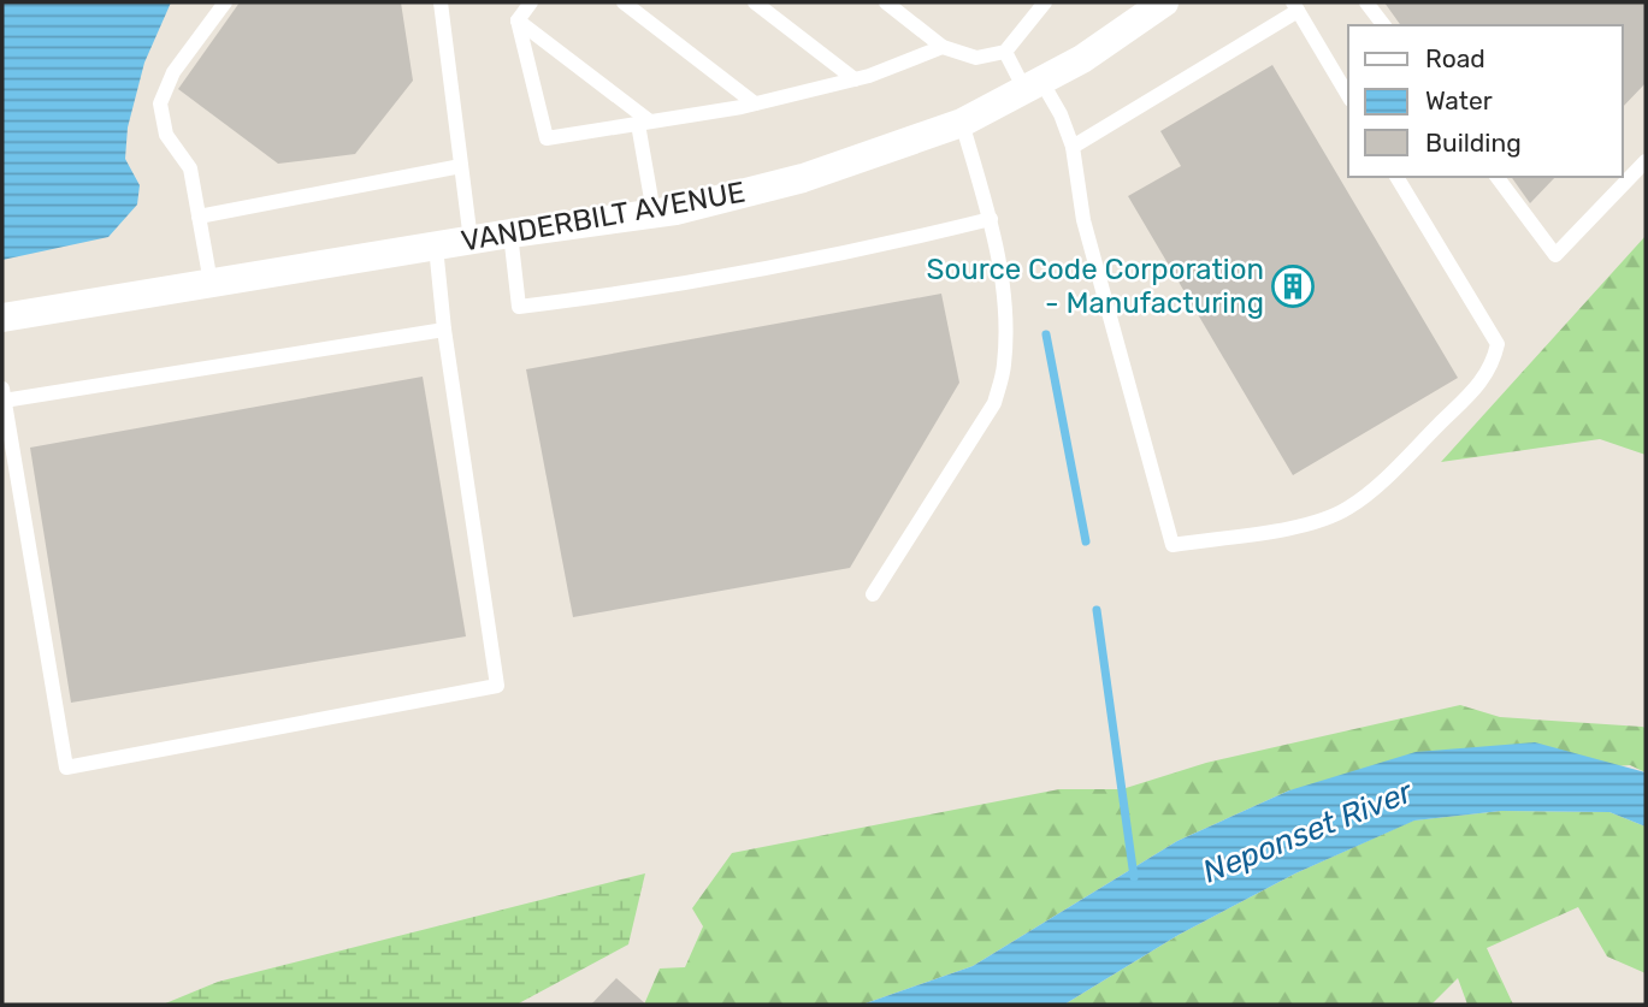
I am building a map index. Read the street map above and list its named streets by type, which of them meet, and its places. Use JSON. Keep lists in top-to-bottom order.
{
  "streets": {
    "street": ["VANDERBILT AVENUE"]
  },
  "water": ["Neponset River"],
  "places": {
    "building": ["Source Code Corporation - Manufacturing"]
  },
  "legend": ["Road", "Water", "Building"]
}
